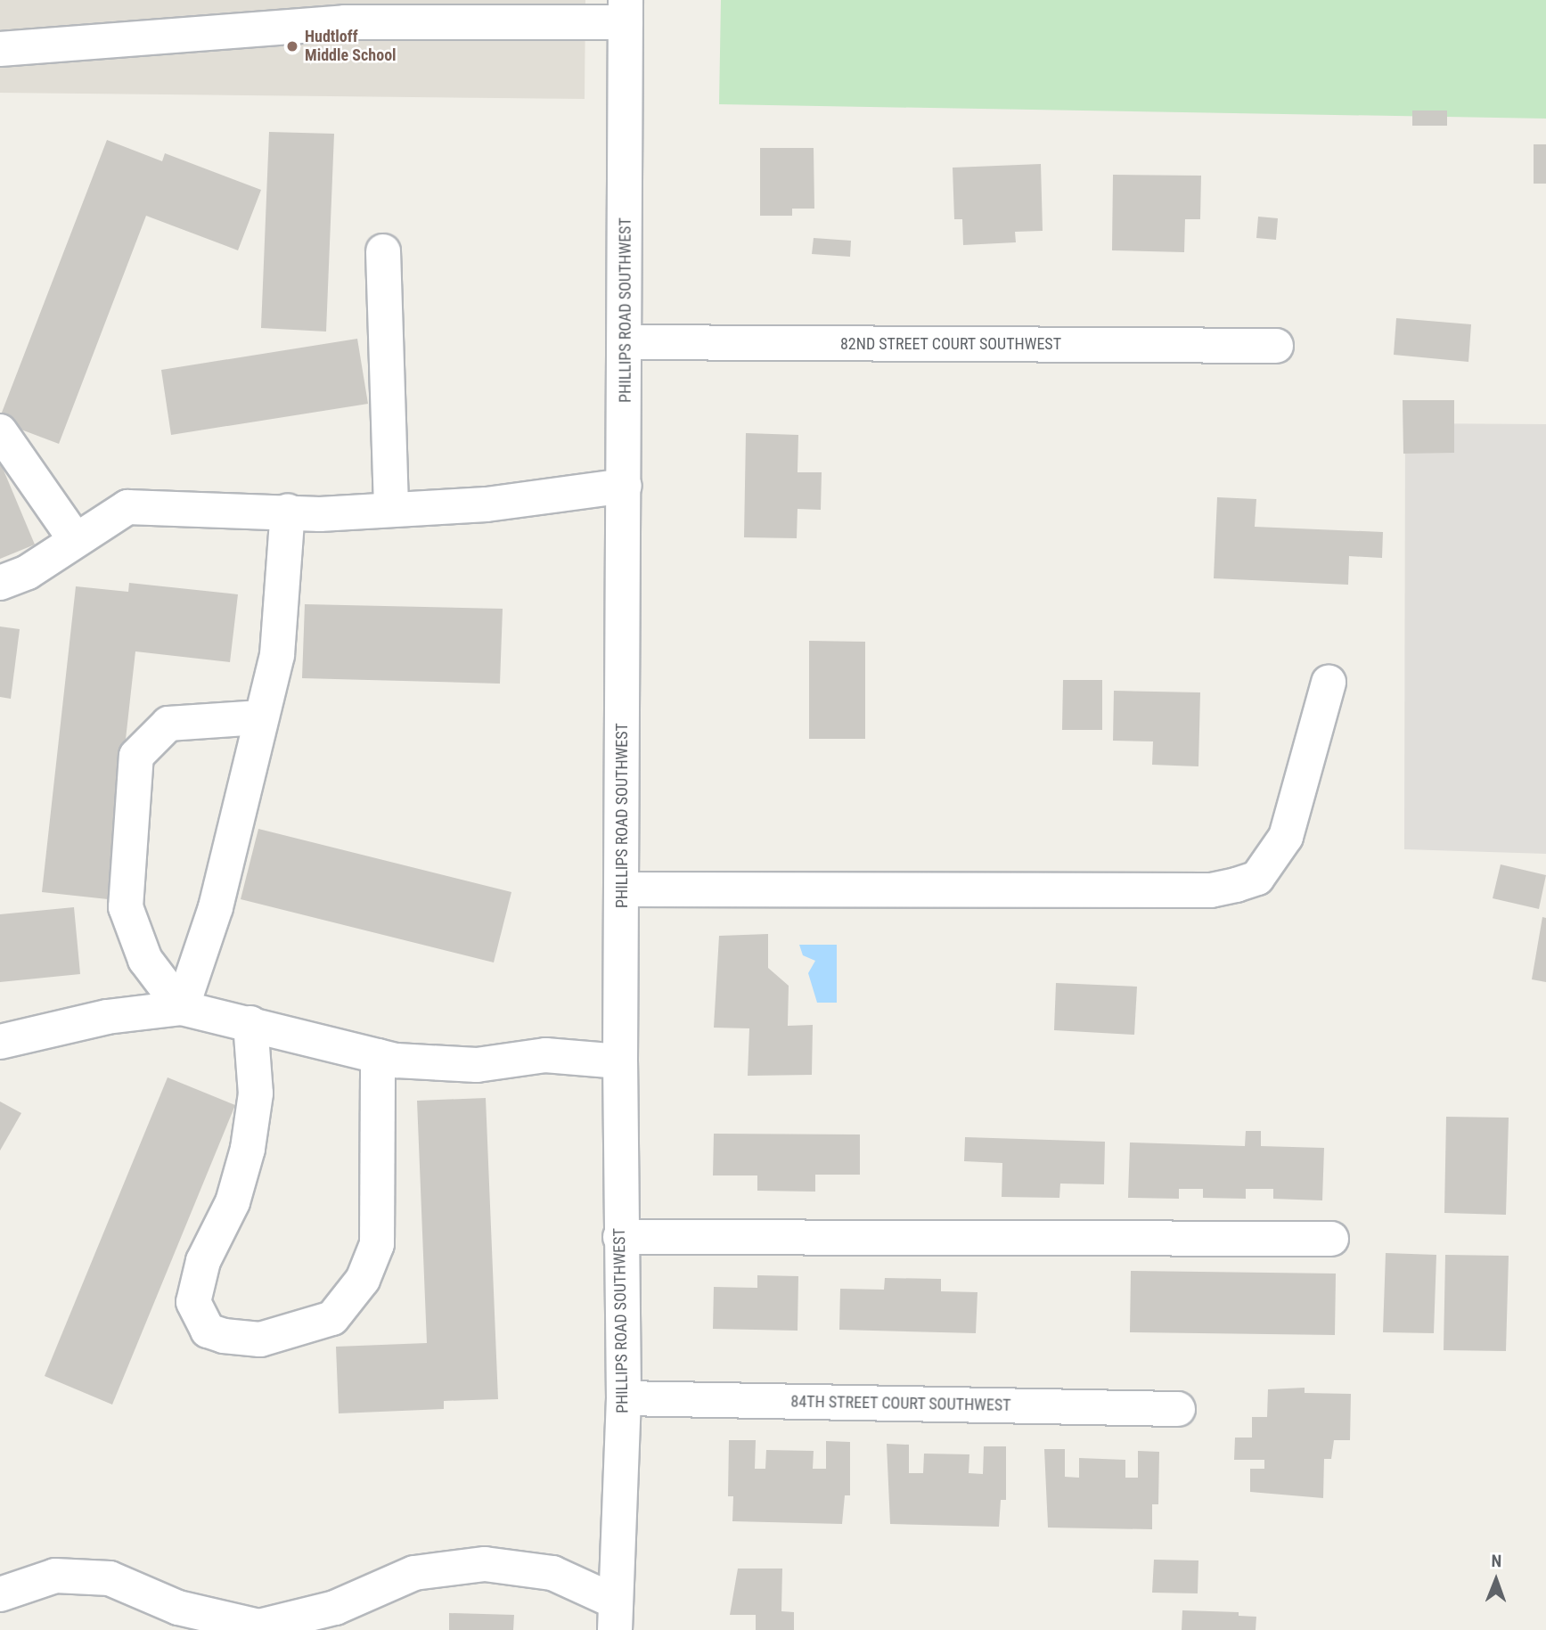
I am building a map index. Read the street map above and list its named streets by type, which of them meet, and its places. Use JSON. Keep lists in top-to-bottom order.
{
  "streets": {
    "street": ["PHILLIPS ROAD SOUTHWEST", "82ND STREET COURT SOUTHWEST", "84TH STREET COURT SOUTHWEST"]
  },
  "crossings": [
    ["PHILLIPS ROAD SOUTHWEST", "82ND STREET COURT SOUTHWEST"],
    ["PHILLIPS ROAD SOUTHWEST", "84TH STREET COURT SOUTHWEST"]
  ],
  "places": ["Hudtloff Middle School"],
  "north": "top"
}
